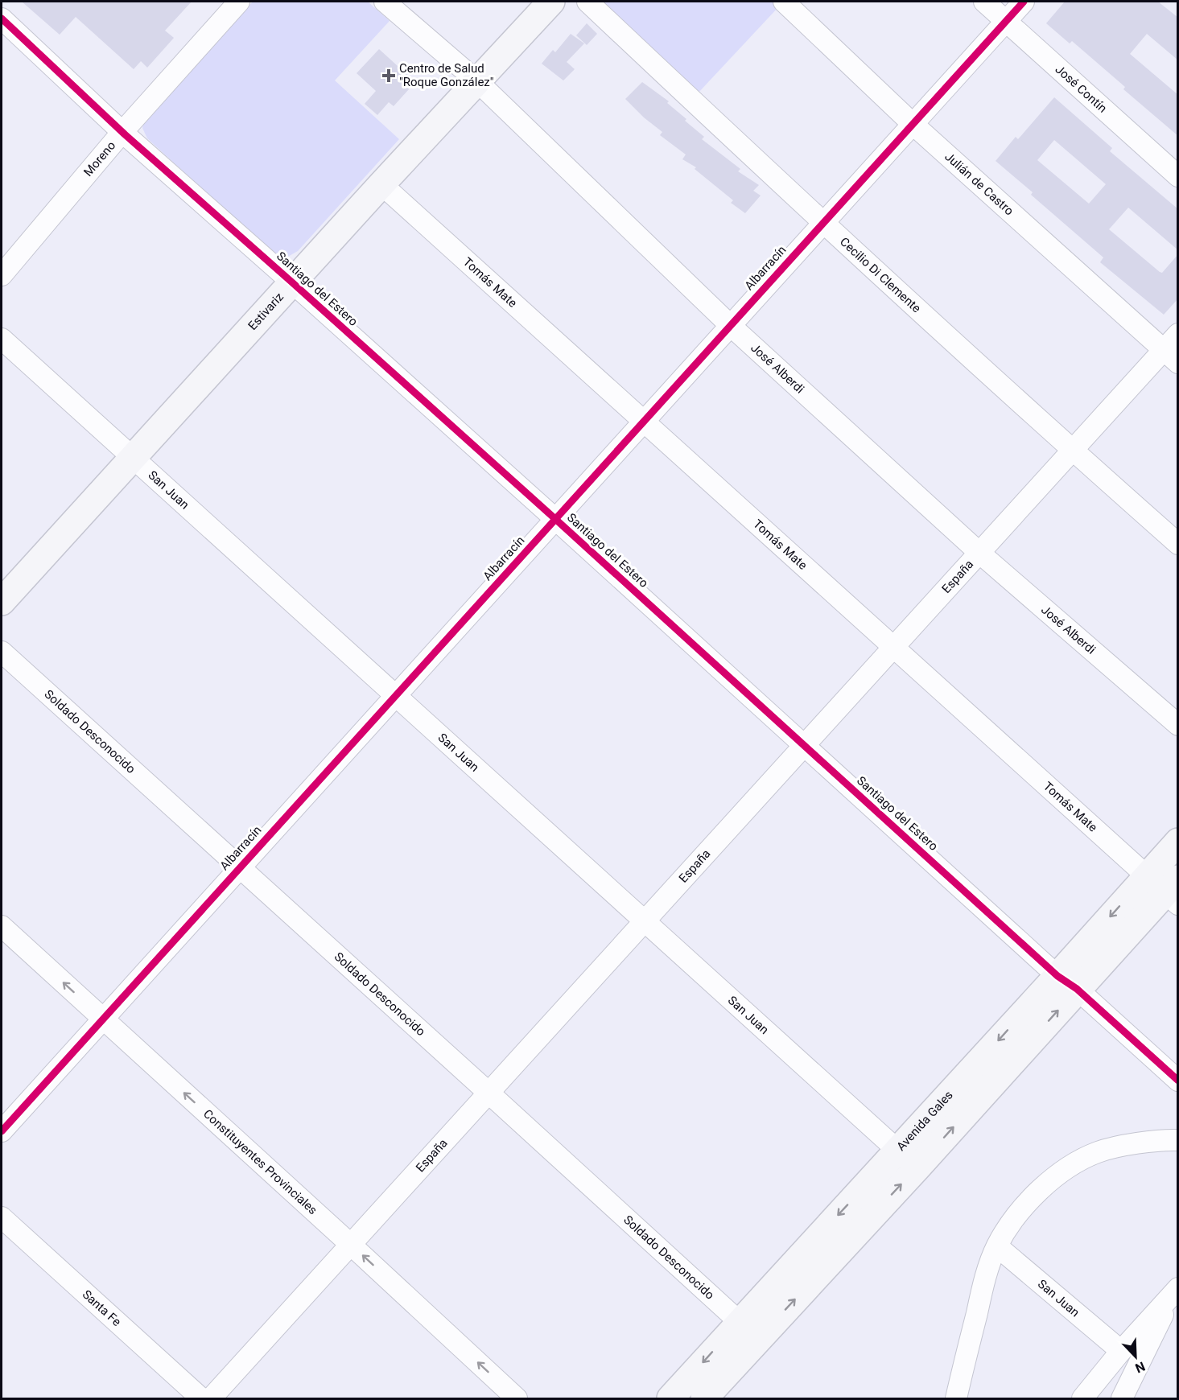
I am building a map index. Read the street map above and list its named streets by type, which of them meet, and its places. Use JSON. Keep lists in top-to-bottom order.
{
  "streets": {
    "street": [
      "José Contín",
      "Moreno",
      "Julián de Castro",
      "Albarracín",
      "Cecilio Di Clemente",
      "Tomás Mate",
      "Santiago del Estero",
      "Estivariz",
      "José Alberdi",
      "San Juan",
      "España",
      "Soldado Desconocido",
      "Constituyentes Provinciales",
      "Santa Fe"
    ]
  },
  "crossings": [
    ["José Contín", "Albarracín"],
    ["Moreno", "Santiago del Estero"],
    ["Julián de Castro", "Albarracín"],
    ["Julián de Castro", "España"],
    ["Albarracín", "Cecilio Di Clemente"],
    ["Albarracín", "Tomás Mate"],
    ["Albarracín", "Santiago del Estero"],
    ["Albarracín", "José Alberdi"],
    ["Albarracín", "San Juan"],
    ["Albarracín", "Soldado Desconocido"],
    ["Albarracín", "Constituyentes Provinciales"],
    ["Cecilio Di Clemente", "España"],
    ["Tomás Mate", "Estivariz"],
    ["Tomás Mate", "España"],
    ["Santiago del Estero", "Estivariz"],
    ["Santiago del Estero", "España"],
    ["Estivariz", "José Alberdi"],
    ["Estivariz", "San Juan"],
    ["José Alberdi", "España"],
    ["San Juan", "España"],
    ["España", "Soldado Desconocido"],
    ["España", "Constituyentes Provinciales"]
  ],
  "one_way": ["Constituyentes Provinciales"],
  "places": {
    "health": ["Centro de Salud \"Roque González\""]
  },
  "north": "bottom right"
}
